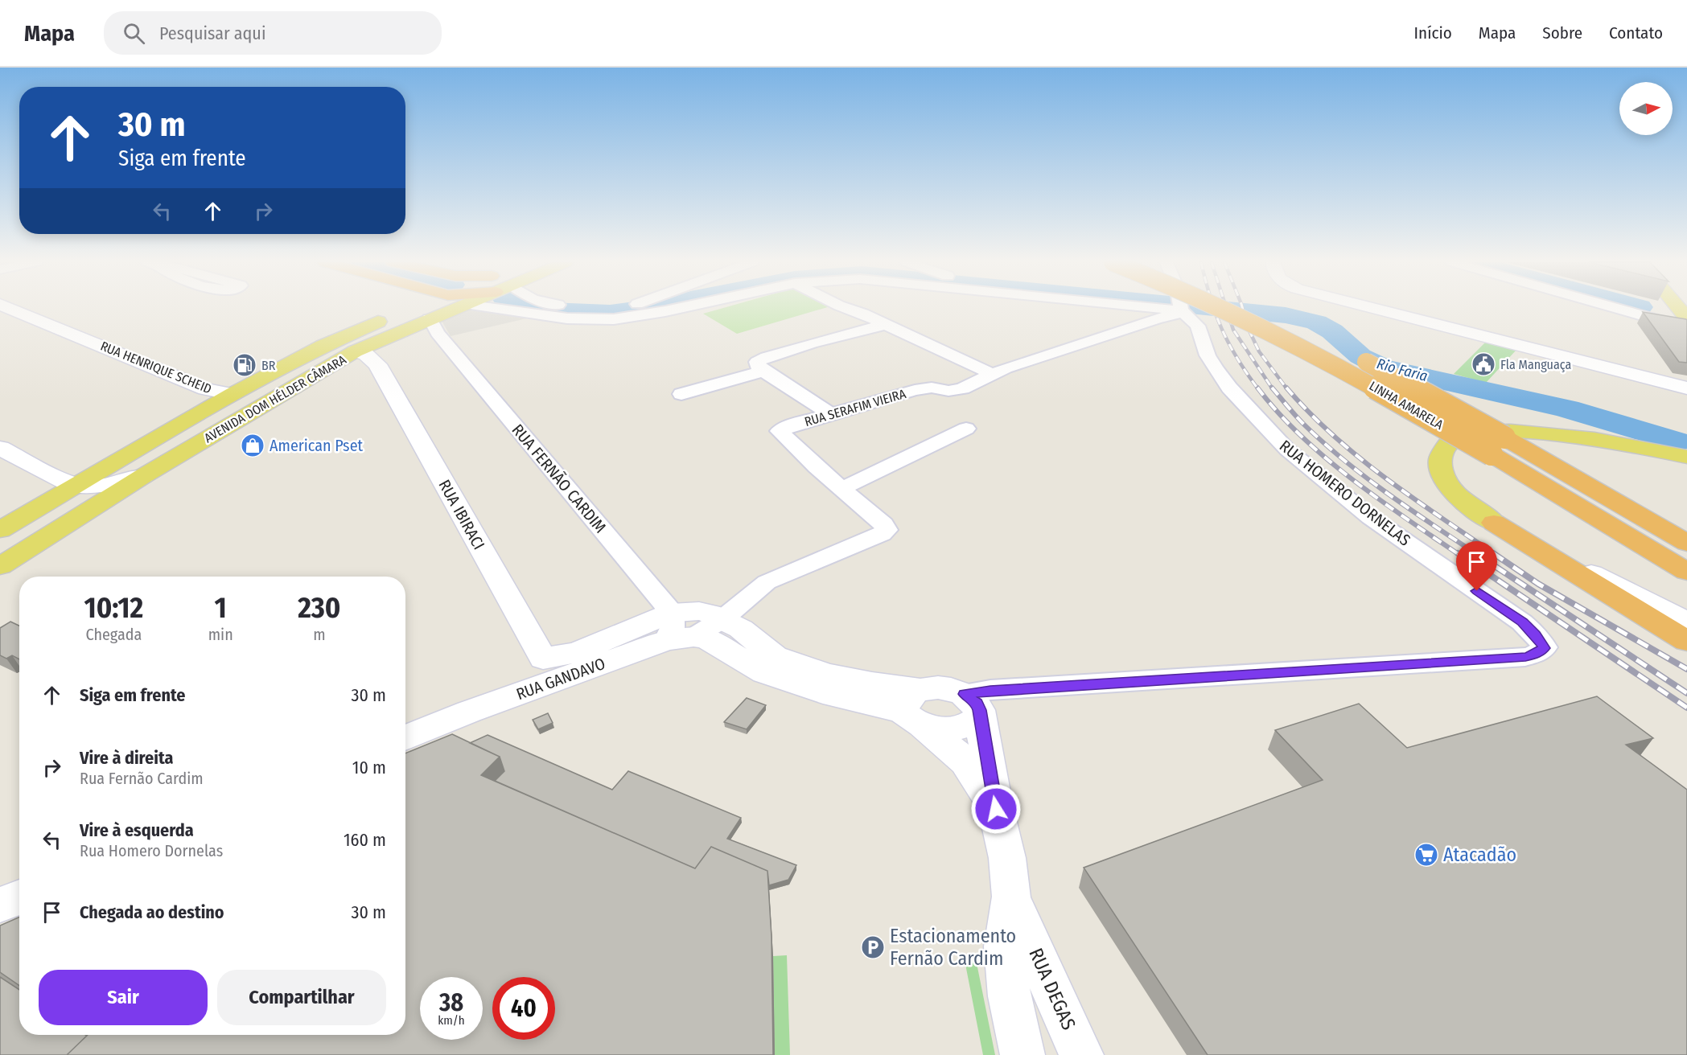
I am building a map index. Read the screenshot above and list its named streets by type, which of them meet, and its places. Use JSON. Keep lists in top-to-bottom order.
{
  "streets": {
    "highway": ["LINHA AMARELA"],
    "main road": ["AVENIDA DOM HÉLDER CÂMARA"],
    "street": [
      "RUA HENRIQUE SCHEID",
      "RUA SERAFIM VIEIRA",
      "RUA FERNÃO CARDIM",
      "RUA HOMERO DORNELAS",
      "RUA IBIRACI",
      "RUA GANDAVO",
      "RUA DEGAS"
    ]
  },
  "crossings": [
    ["RUA HENRIQUE SCHEID", "AVENIDA DOM HÉLDER CÂMARA"],
    ["AVENIDA DOM HÉLDER CÂMARA", "RUA FERNÃO CARDIM"],
    ["AVENIDA DOM HÉLDER CÂMARA", "RUA IBIRACI"],
    ["RUA FERNÃO CARDIM", "RUA GANDAVO"],
    ["RUA HOMERO DORNELAS", "RUA DEGAS"],
    ["RUA IBIRACI", "RUA GANDAVO"]
  ],
  "water": ["Rio Faria"],
  "places": {
    "public building": ["Fla Manguaça"],
    "fuel station": ["BR"],
    "shop": ["American Pset"],
    "supermarket": ["Atacadão"],
    "parking": ["Estacionamento Fernão Cardim"]
  },
  "north": "right",
  "page": {
    "header": "Mapa",
    "search": "Pesquisar aqui",
    "nav": [
      "Início",
      "Mapa",
      "Sobre",
      "Contato"
    ],
    "turn": ["30 m", "Siga em frente"],
    "eta": [
      "10:12",
      "Chegada",
      "1",
      "min",
      "230",
      "m"
    ],
    "list": [
      {
        "name": "Siga em frente",
        "value": "30 m"
      },
      {
        "name": "Vire à direita",
        "note": "Rua Fernão Cardim",
        "value": "10 m"
      },
      {
        "name": "Vire à esquerda",
        "note": "Rua Homero Dornelas",
        "value": "160 m"
      },
      {
        "name": "Chegada ao destino",
        "value": "30 m"
      }
    ],
    "buttons": ["Sair", "Compartilhar"],
    "speed": "38 km/h",
    "limit": "40"
  }
}
